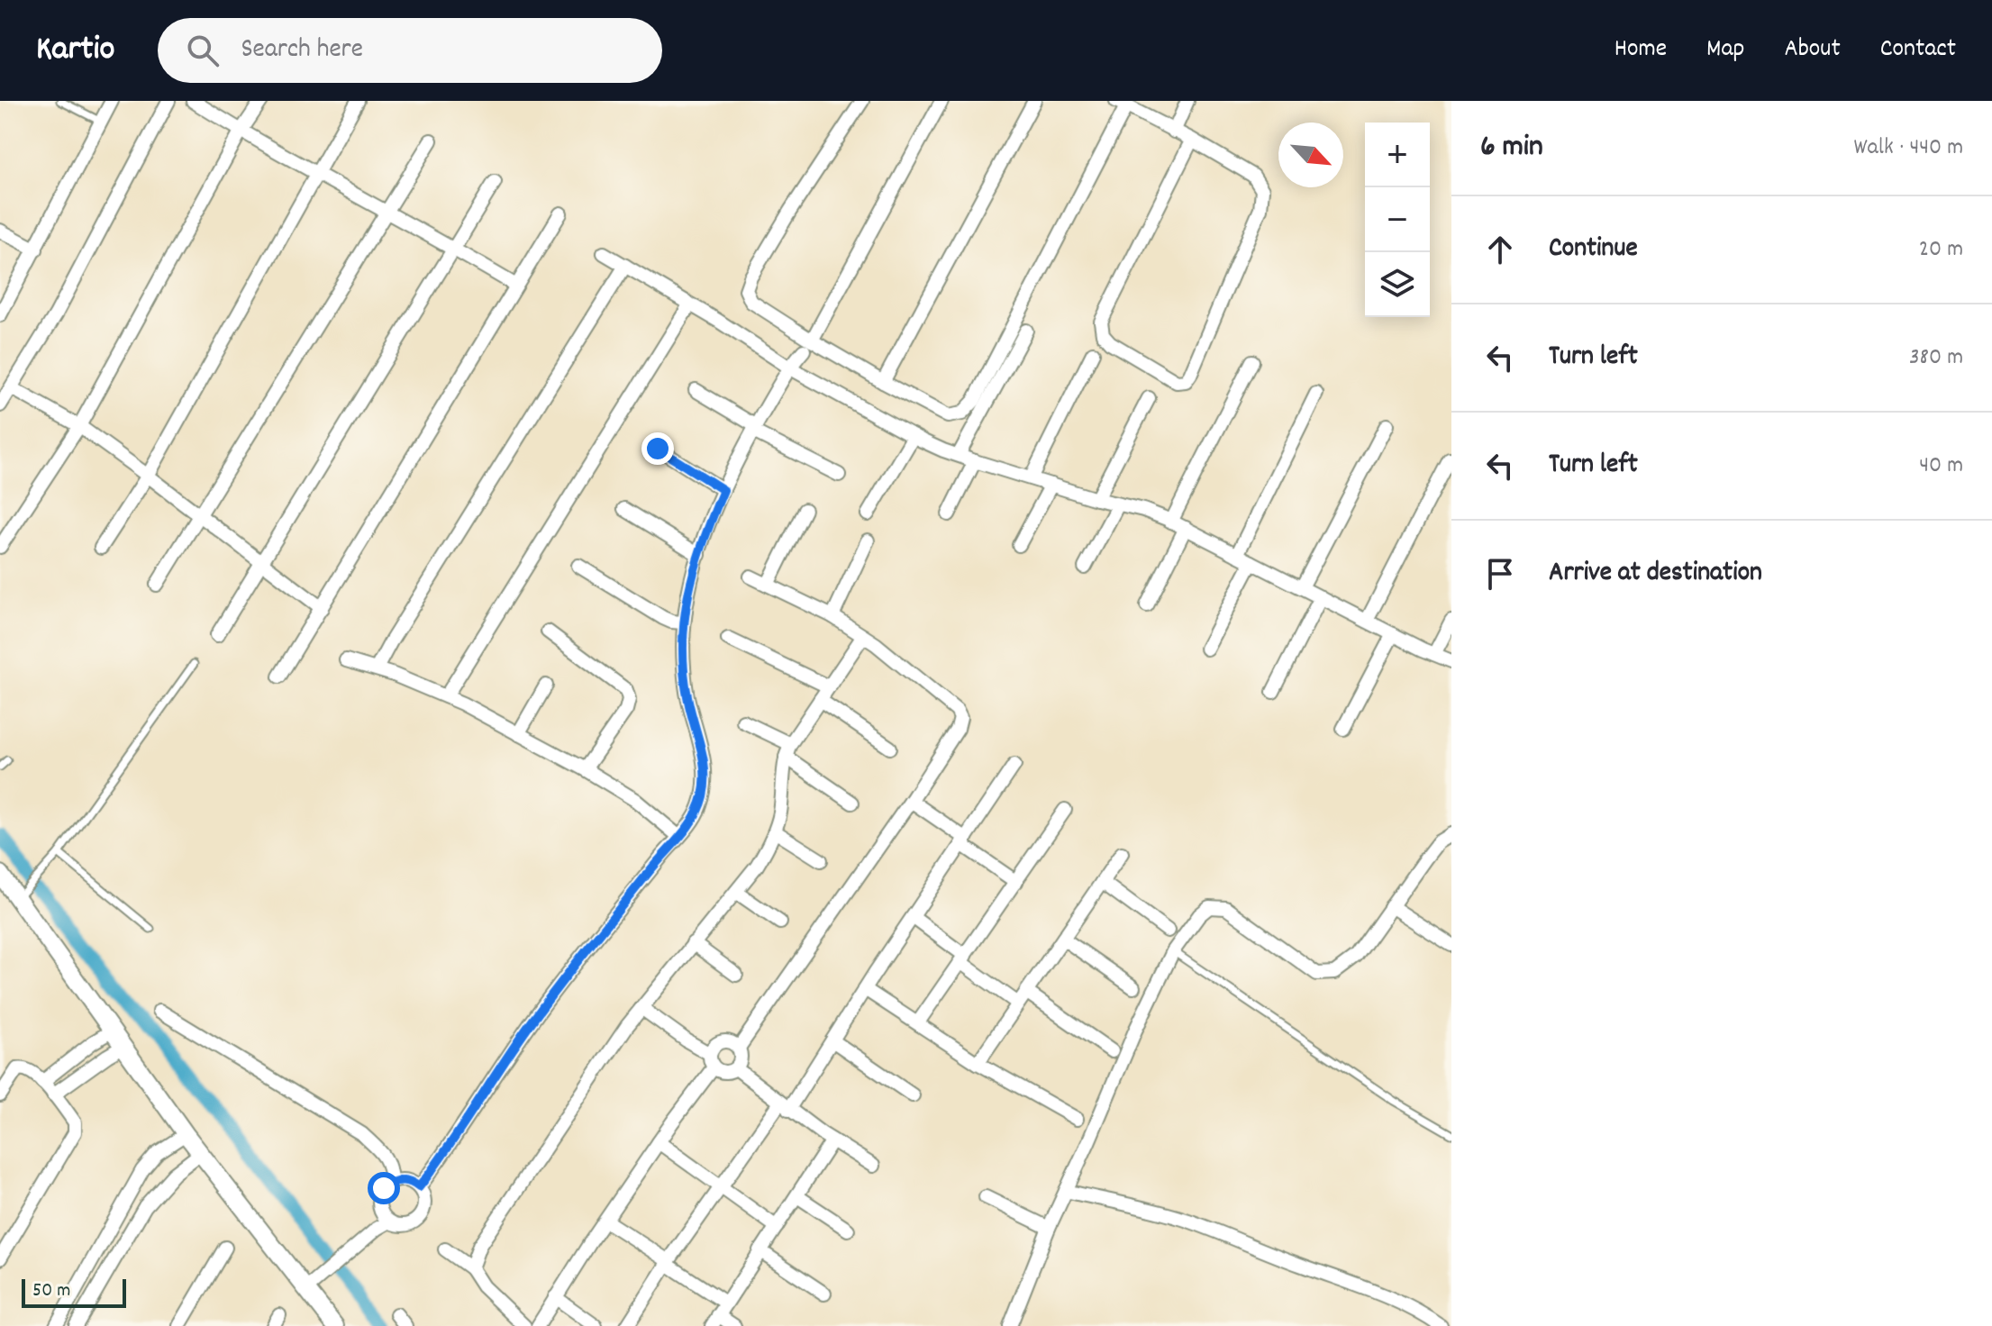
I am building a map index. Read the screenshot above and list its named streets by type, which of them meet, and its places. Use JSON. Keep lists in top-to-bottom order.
{
  "scale_bar": "50 m",
  "north": "bottom right",
  "page": {
    "header": "Kartio",
    "search": "Search here",
    "nav": [
      "Home",
      "Map",
      "About",
      "Contact"
    ],
    "heading": ["6 min", "Walk · 440 m"],
    "map_buttons": ["+", "−"],
    "list": [
      ["Continue", "20 m"],
      ["Turn left", "380 m"],
      ["Turn left", "40 m"],
      "Arrive at destination"
    ],
    "scale": "50 m"
  }
}
